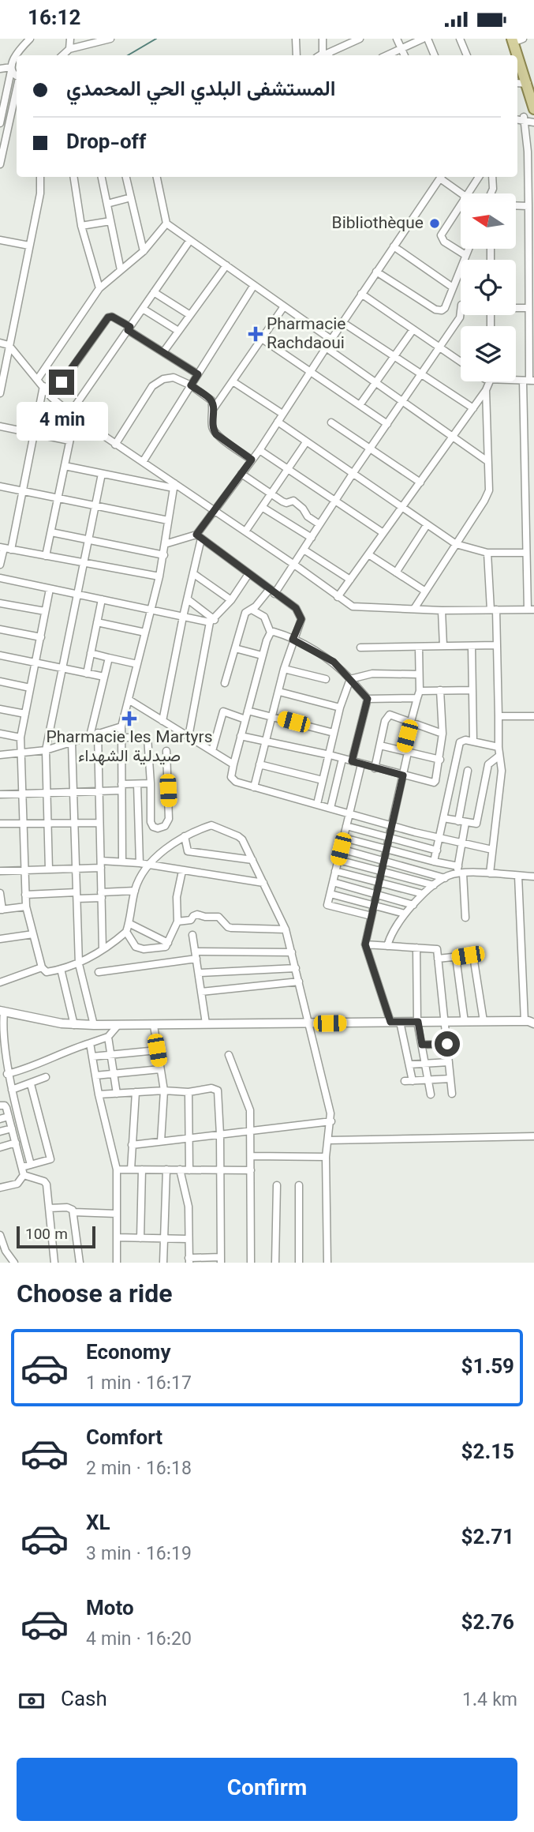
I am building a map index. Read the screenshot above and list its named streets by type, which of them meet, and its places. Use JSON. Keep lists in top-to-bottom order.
{
  "places": {
    "other": ["Bibliothèque"],
    "health": ["Pharmacie Rachdaoui", "Pharmacie les Martyrs صيدلية الشهداء"]
  },
  "scale_bar": "100 m",
  "north": "left",
  "page": {
    "status": "16:12",
    "banner": ["المستشفى البلدي الحي المحمدي", "Drop-off"],
    "bubble": "4 min",
    "scale": "100 m",
    "heading": "Choose a ride",
    "list": [
      {
        "name": "Economy",
        "note": "1 min · 16:17",
        "value": "$1.59"
      },
      {
        "name": "Comfort",
        "note": "2 min · 16:18",
        "value": "$2.15"
      },
      {
        "name": "XL",
        "note": "3 min · 16:19",
        "value": "$2.71"
      },
      {
        "name": "Moto",
        "note": "4 min · 16:20",
        "value": "$2.76"
      }
    ],
    "pay": ["Cash", "1.4 km"],
    "buttons": "Confirm"
  }
}
